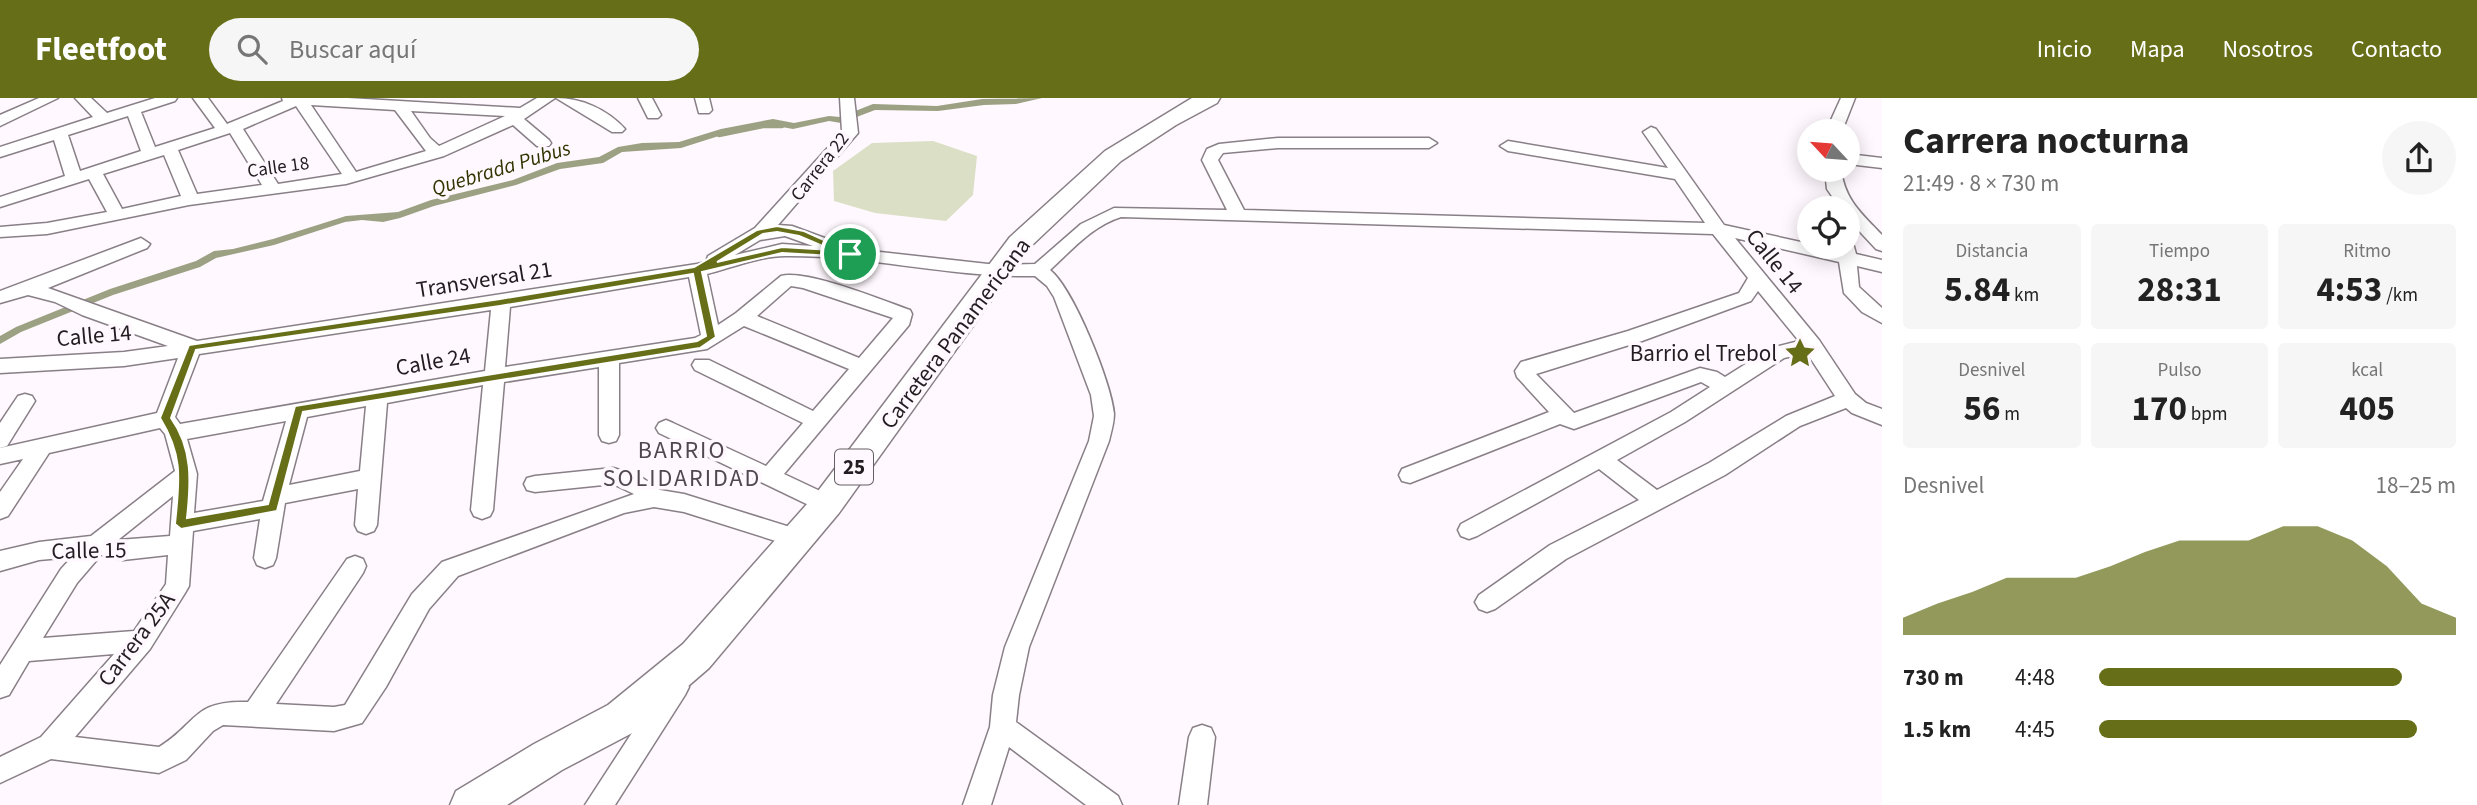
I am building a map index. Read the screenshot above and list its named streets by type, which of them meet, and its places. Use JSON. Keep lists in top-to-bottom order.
{
  "streets": {
    "highway": ["Carretera Panamericana", "25"],
    "street": [
      "Calle 18",
      "Carrera 22",
      "Calle 14",
      "Transversal 21",
      "Calle 24",
      "Calle 15",
      "Carrera 25A"
    ]
  },
  "crossings": [
    ["Carrera 22", "Transversal 21"],
    ["Calle 14", "Transversal 21"],
    ["Transversal 21", "Carretera Panamericana"],
    ["Calle 24", "Carrera 25A"],
    ["Calle 15", "Carrera 25A"]
  ],
  "districts": ["BARRIO SOLIDARIDAD"],
  "water": ["Quebrada Pubus"],
  "places": {
    "place": ["Barrio el Trebol"]
  },
  "north": "top left",
  "page": {
    "header": "Fleetfoot",
    "search": "Buscar aquí",
    "nav": [
      "Inicio",
      "Mapa",
      "Nosotros",
      "Contacto"
    ],
    "heading": ["Carrera nocturna", "21:49 · 8 × 730 m"],
    "stats": [
      ["Distancia", "5.84 km"],
      ["Tiempo", "28:31"],
      ["Ritmo", "4:53 /km"],
      ["Desnivel", "56 m"],
      ["Pulso", "170 bpm"],
      ["kcal", "405"]
    ],
    "chart": ["Desnivel", "18–25 m"],
    "list": [
      {
        "name": "730 m",
        "note": "4:48"
      },
      {
        "name": "1.5 km",
        "note": "4:45"
      }
    ]
  }
}
